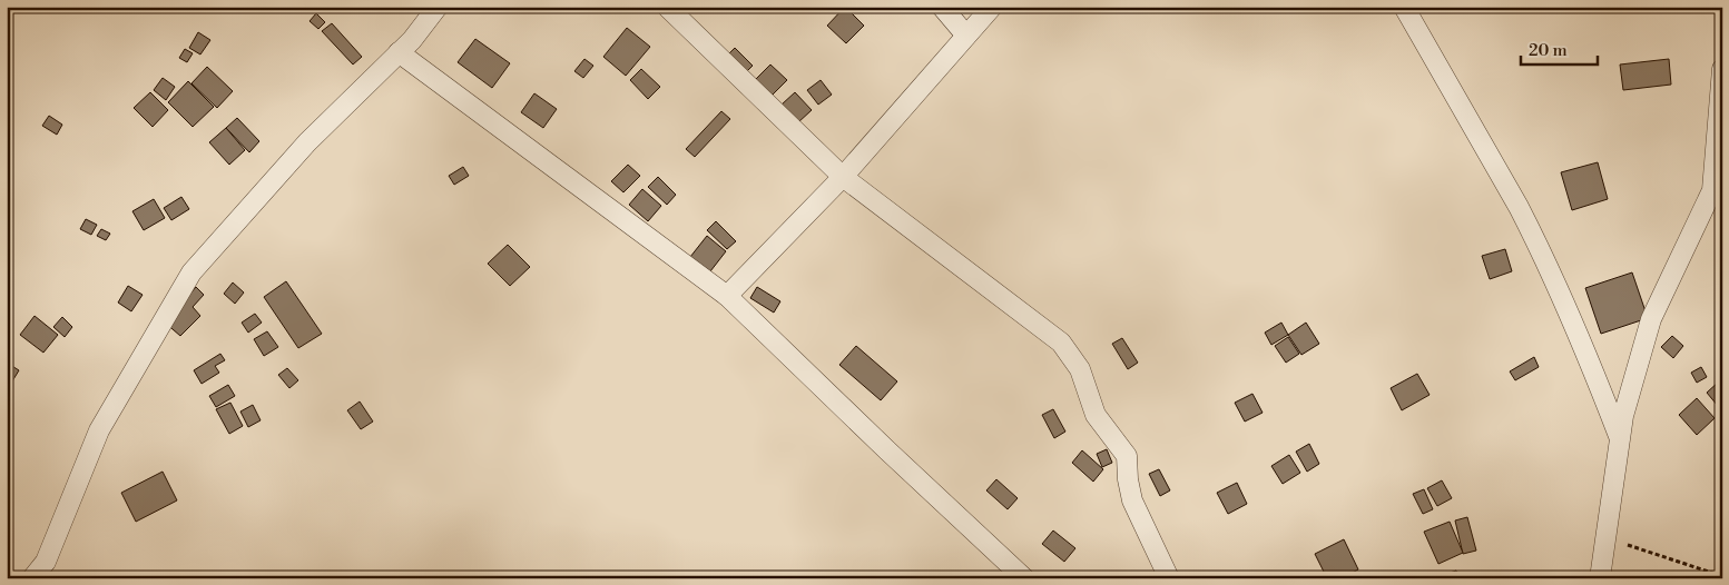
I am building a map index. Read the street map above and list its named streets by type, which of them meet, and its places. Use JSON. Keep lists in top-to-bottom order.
{
  "scale_bar": "20 m"
}
